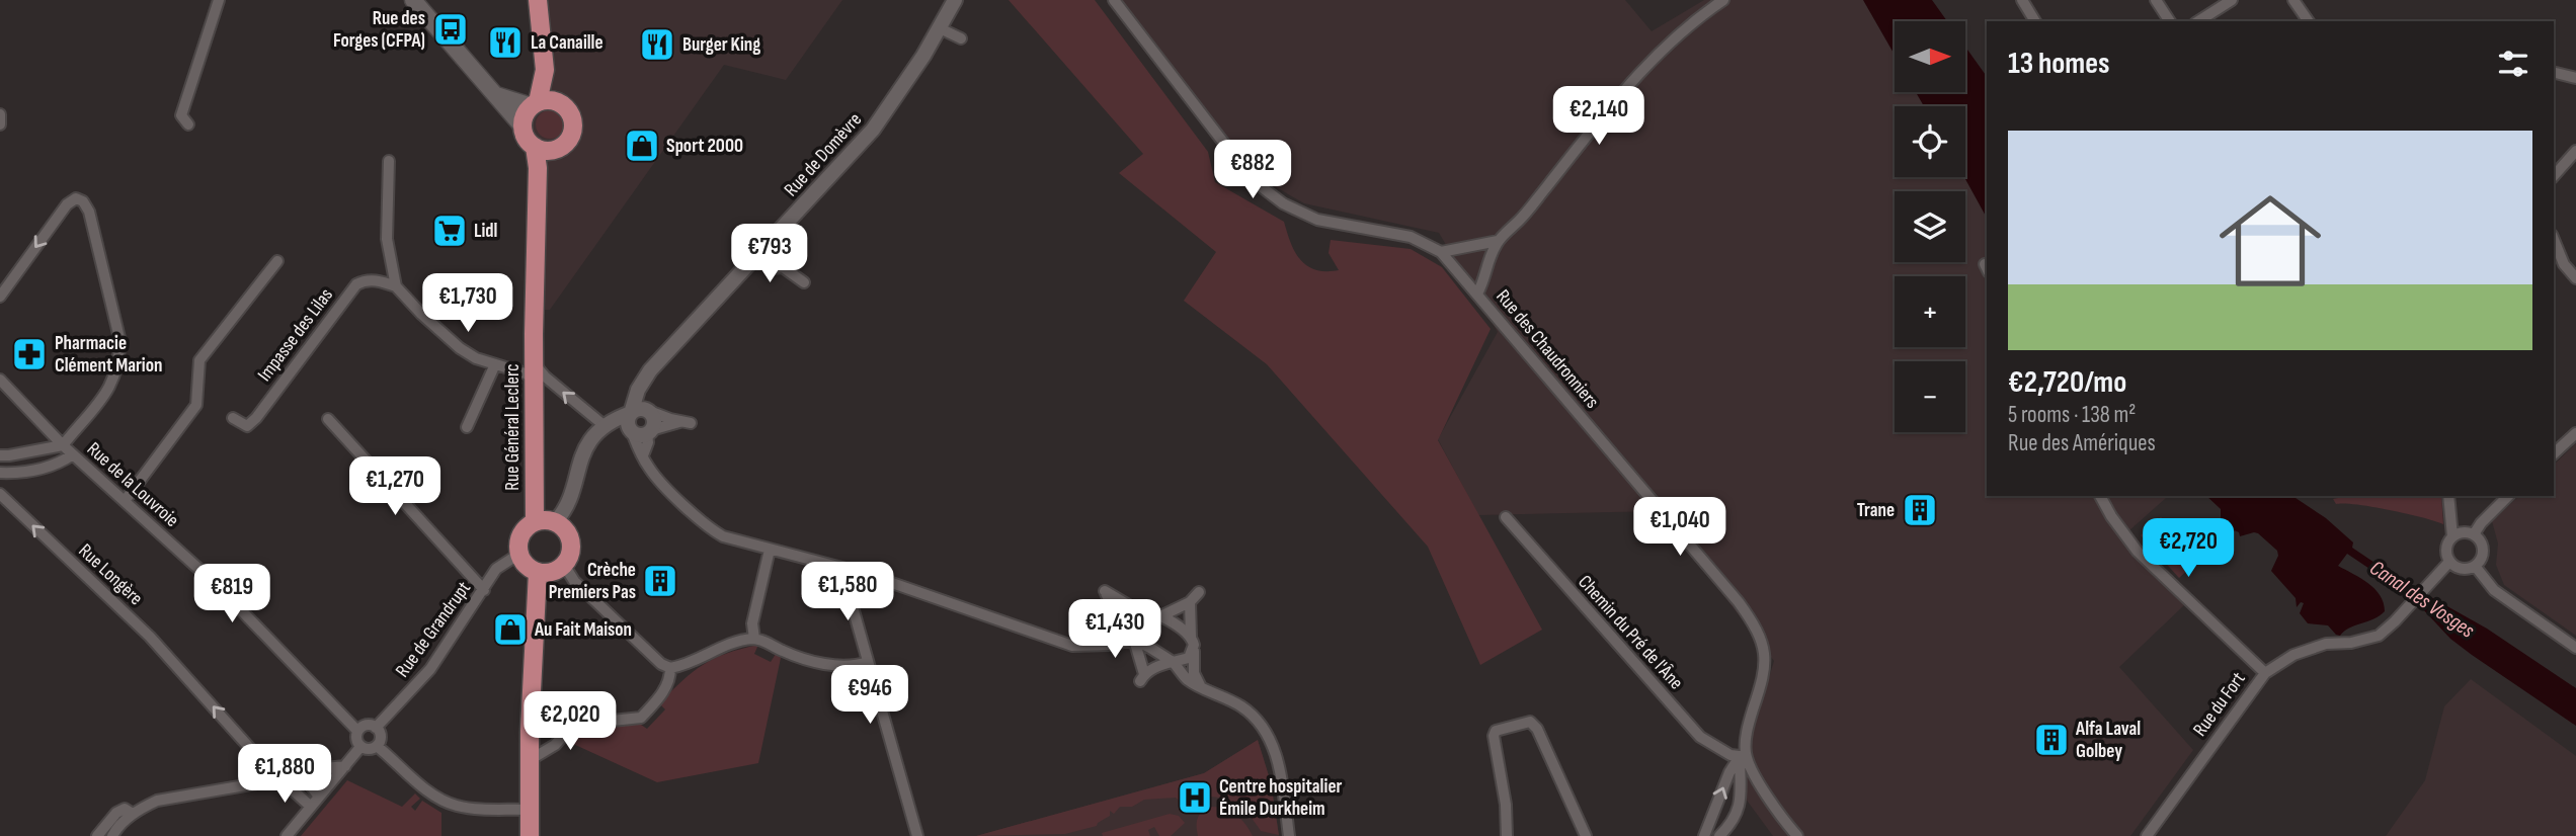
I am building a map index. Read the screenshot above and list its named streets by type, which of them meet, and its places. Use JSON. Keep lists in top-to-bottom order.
{
  "streets": {
    "main road": ["Rue Général Leclerc"],
    "street": [
      "Rue de Domèvre",
      "Impasse des Lilas",
      "Rue des Chaudronniers",
      "Rue de la Louvroie",
      "Rue Longère",
      "Rue de Grandrupt",
      "Chemin du Pré de l'Âne",
      "Rue du Fort"
    ]
  },
  "crossings": [
    ["Rue des Chaudronniers", "Chemin du Pré de l'Âne"],
    ["Rue Général Leclerc", "Rue de Grandrupt"],
    ["Rue de la Louvroie", "Rue de Grandrupt"]
  ],
  "one_way": ["Rue Longère"],
  "water": ["Canal des Vosges"],
  "places": {
    "bus stop": ["Rue des Forges (CFPA)"],
    "restaurant": ["La Canaille", "Burger King"],
    "shop": ["Sport 2000", "Au Fait Maison"],
    "supermarket": ["Lidl"],
    "pharmacy": ["Pharmacie Clément Marion"],
    "building": ["Trane", "Crèche Premiers Pas", "Alfa Laval Golbey"],
    "hospital": ["Centre hospitalier Émile Durkheim"]
  },
  "north": "right",
  "page": {
    "map_buttons": ["+", "−"],
    "heading": "13 homes",
    "price": [
      "€2,140",
      "€882",
      "€793",
      "€1,730",
      "€1,270",
      "€1,040",
      "€2,720",
      "€1,580",
      "€819",
      "€1,430",
      "€946",
      "€2,020",
      "€1,880"
    ],
    "list": [
      {
        "name": "€2,720/mo",
        "note": "5 rooms · 138 m² · Rue des Amériques"
      }
    ]
  }
}
